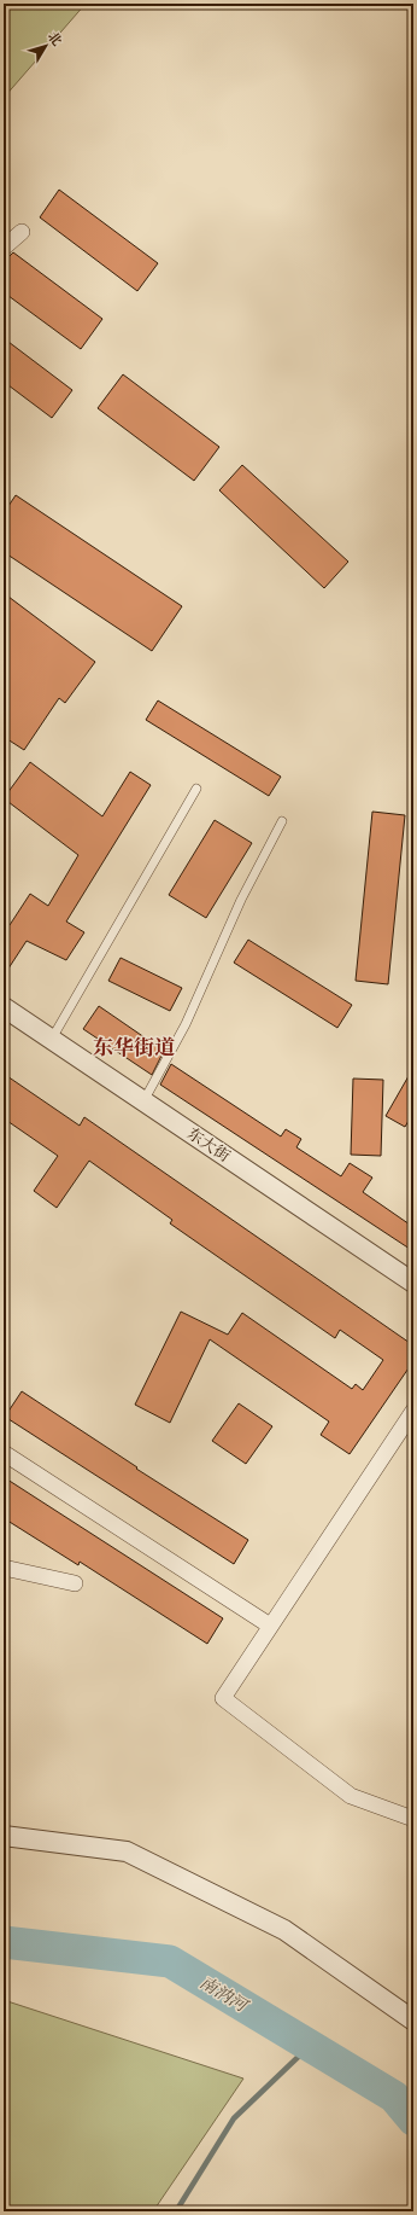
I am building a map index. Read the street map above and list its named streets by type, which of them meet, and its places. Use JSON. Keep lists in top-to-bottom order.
{
  "streets": {
    "street": ["东大街"]
  },
  "districts": ["东华街道"],
  "water": ["南汭河"],
  "north": "top right"
}
